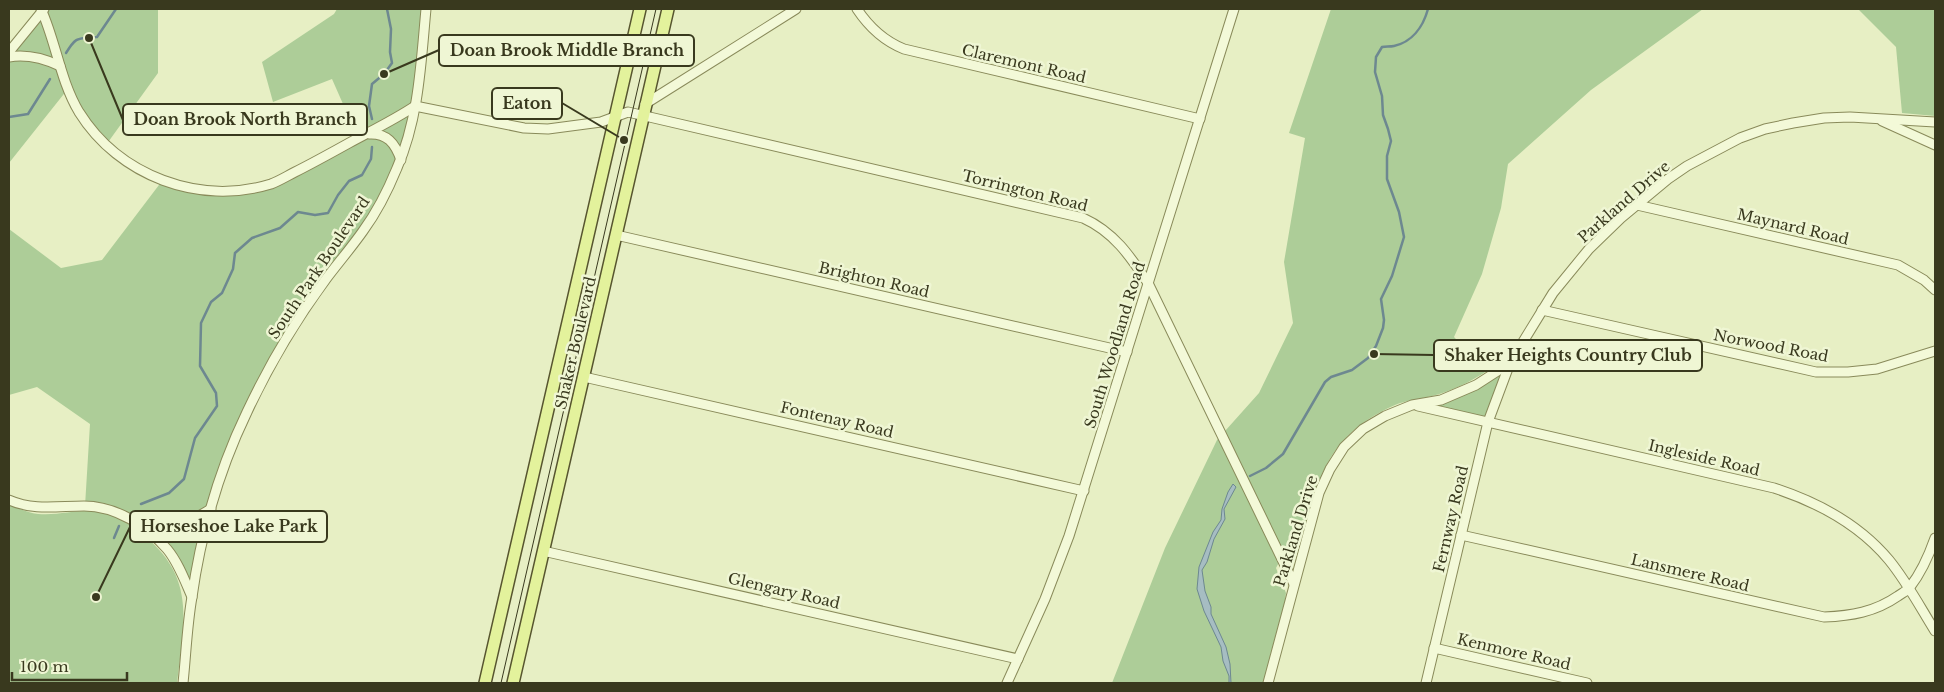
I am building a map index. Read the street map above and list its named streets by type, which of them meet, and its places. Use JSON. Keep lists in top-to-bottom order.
{
  "streets": {
    "main road": ["Shaker Boulevard"],
    "street": [
      "Claremont Road",
      "Torrington Road",
      "Parkland Drive",
      "Maynard Road",
      "South Park Boulevard",
      "Brighton Road",
      "South Woodland Road",
      "Norwood Road",
      "Fontenay Road",
      "Ingleside Road",
      "Fernway Road",
      "Lansmere Road",
      "Glengary Road",
      "Kenmore Road"
    ]
  },
  "crossings": [
    ["Claremont Road", "South Woodland Road"],
    ["Torrington Road", "Parkland Drive"],
    ["Torrington Road", "Shaker Boulevard"],
    ["Torrington Road", "South Woodland Road"],
    ["Parkland Drive", "Maynard Road"],
    ["Parkland Drive", "Norwood Road"],
    ["Parkland Drive", "Ingleside Road"],
    ["Parkland Drive", "Fernway Road"],
    ["Brighton Road", "Shaker Boulevard"],
    ["Brighton Road", "South Woodland Road"],
    ["Shaker Boulevard", "Fontenay Road"],
    ["Shaker Boulevard", "Glengary Road"],
    ["South Woodland Road", "Fontenay Road"],
    ["South Woodland Road", "Glengary Road"],
    ["Ingleside Road", "Fernway Road"],
    ["Ingleside Road", "Lansmere Road"],
    ["Fernway Road", "Lansmere Road"],
    ["Fernway Road", "Kenmore Road"]
  ],
  "places": [
    "Doan Brook North Branch",
    "Doan Brook Middle Branch",
    "Eaton",
    "Shaker Heights Country Club",
    "Horseshoe Lake Park"
  ],
  "scale_bar": "100 m"
}
